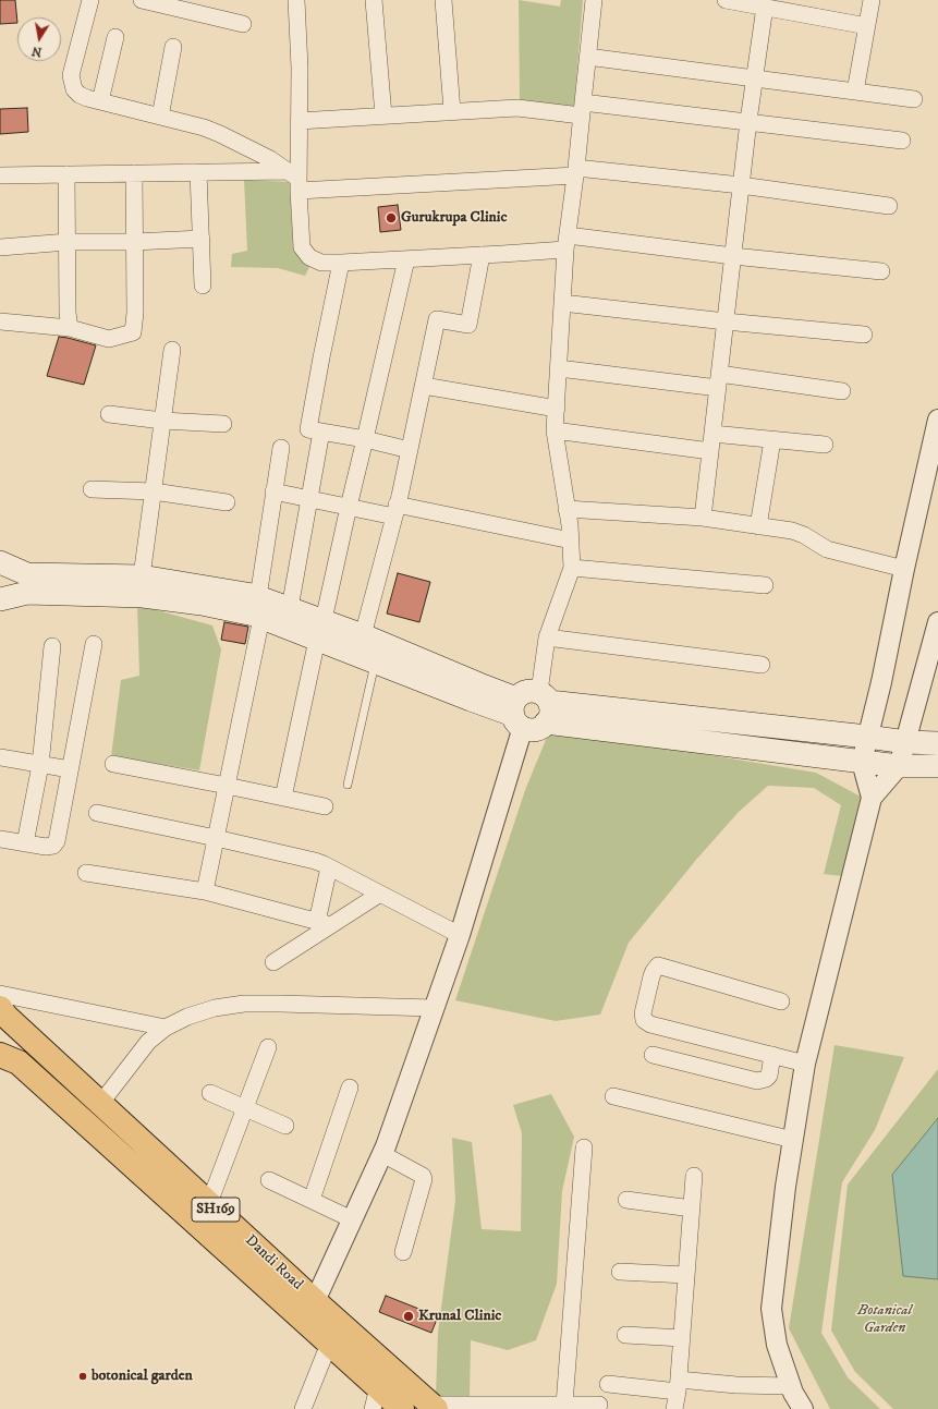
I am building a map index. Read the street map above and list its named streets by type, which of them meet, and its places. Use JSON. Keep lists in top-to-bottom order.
{
  "streets": {
    "main road": ["SH169", "Dandi Road"]
  },
  "parks": ["Botanical Garden"],
  "places": ["Gurukrupa Clinic", "Krunal Clinic", "botonical garden"],
  "north": "bottom"
}
